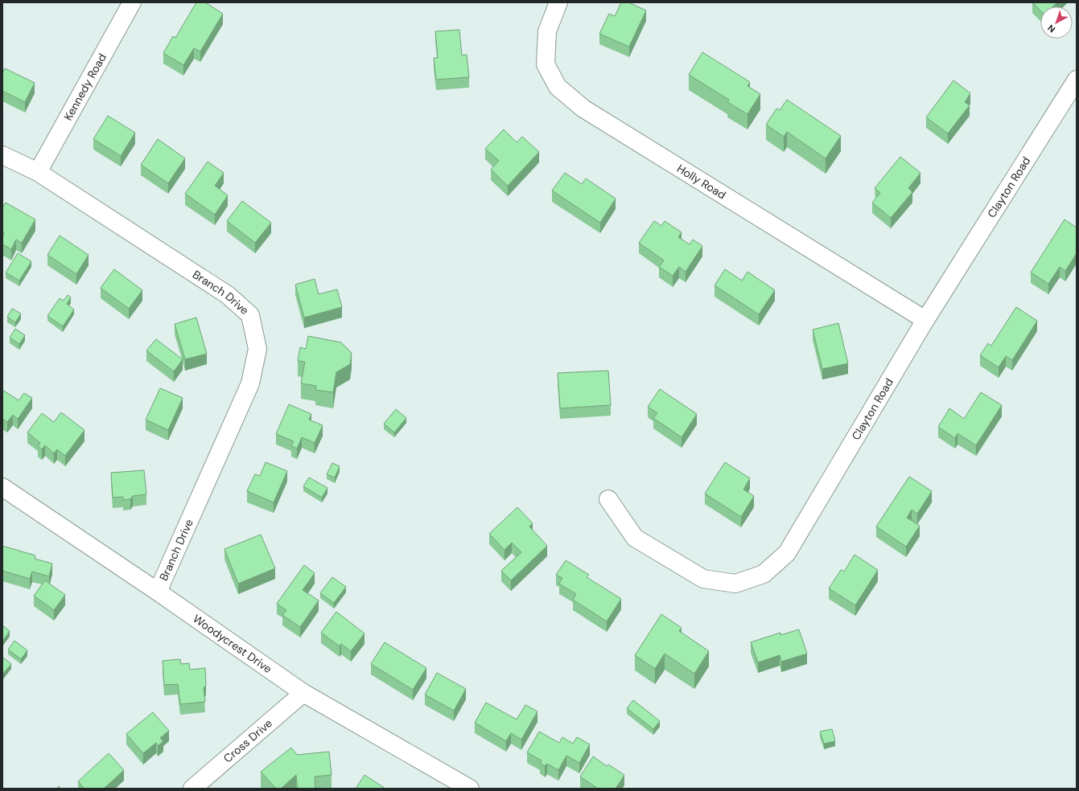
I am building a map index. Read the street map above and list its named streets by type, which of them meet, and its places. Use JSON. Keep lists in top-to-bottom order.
{
  "streets": {
    "street": [
      "Kennedy Road",
      "Holly Road",
      "Clayton Road",
      "Branch Drive",
      "Woodycrest Drive",
      "Cross Drive"
    ]
  },
  "crossings": [
    ["Kennedy Road", "Branch Drive"],
    ["Holly Road", "Clayton Road"],
    ["Branch Drive", "Woodycrest Drive"],
    ["Woodycrest Drive", "Cross Drive"]
  ],
  "north": "bottom left"
}
